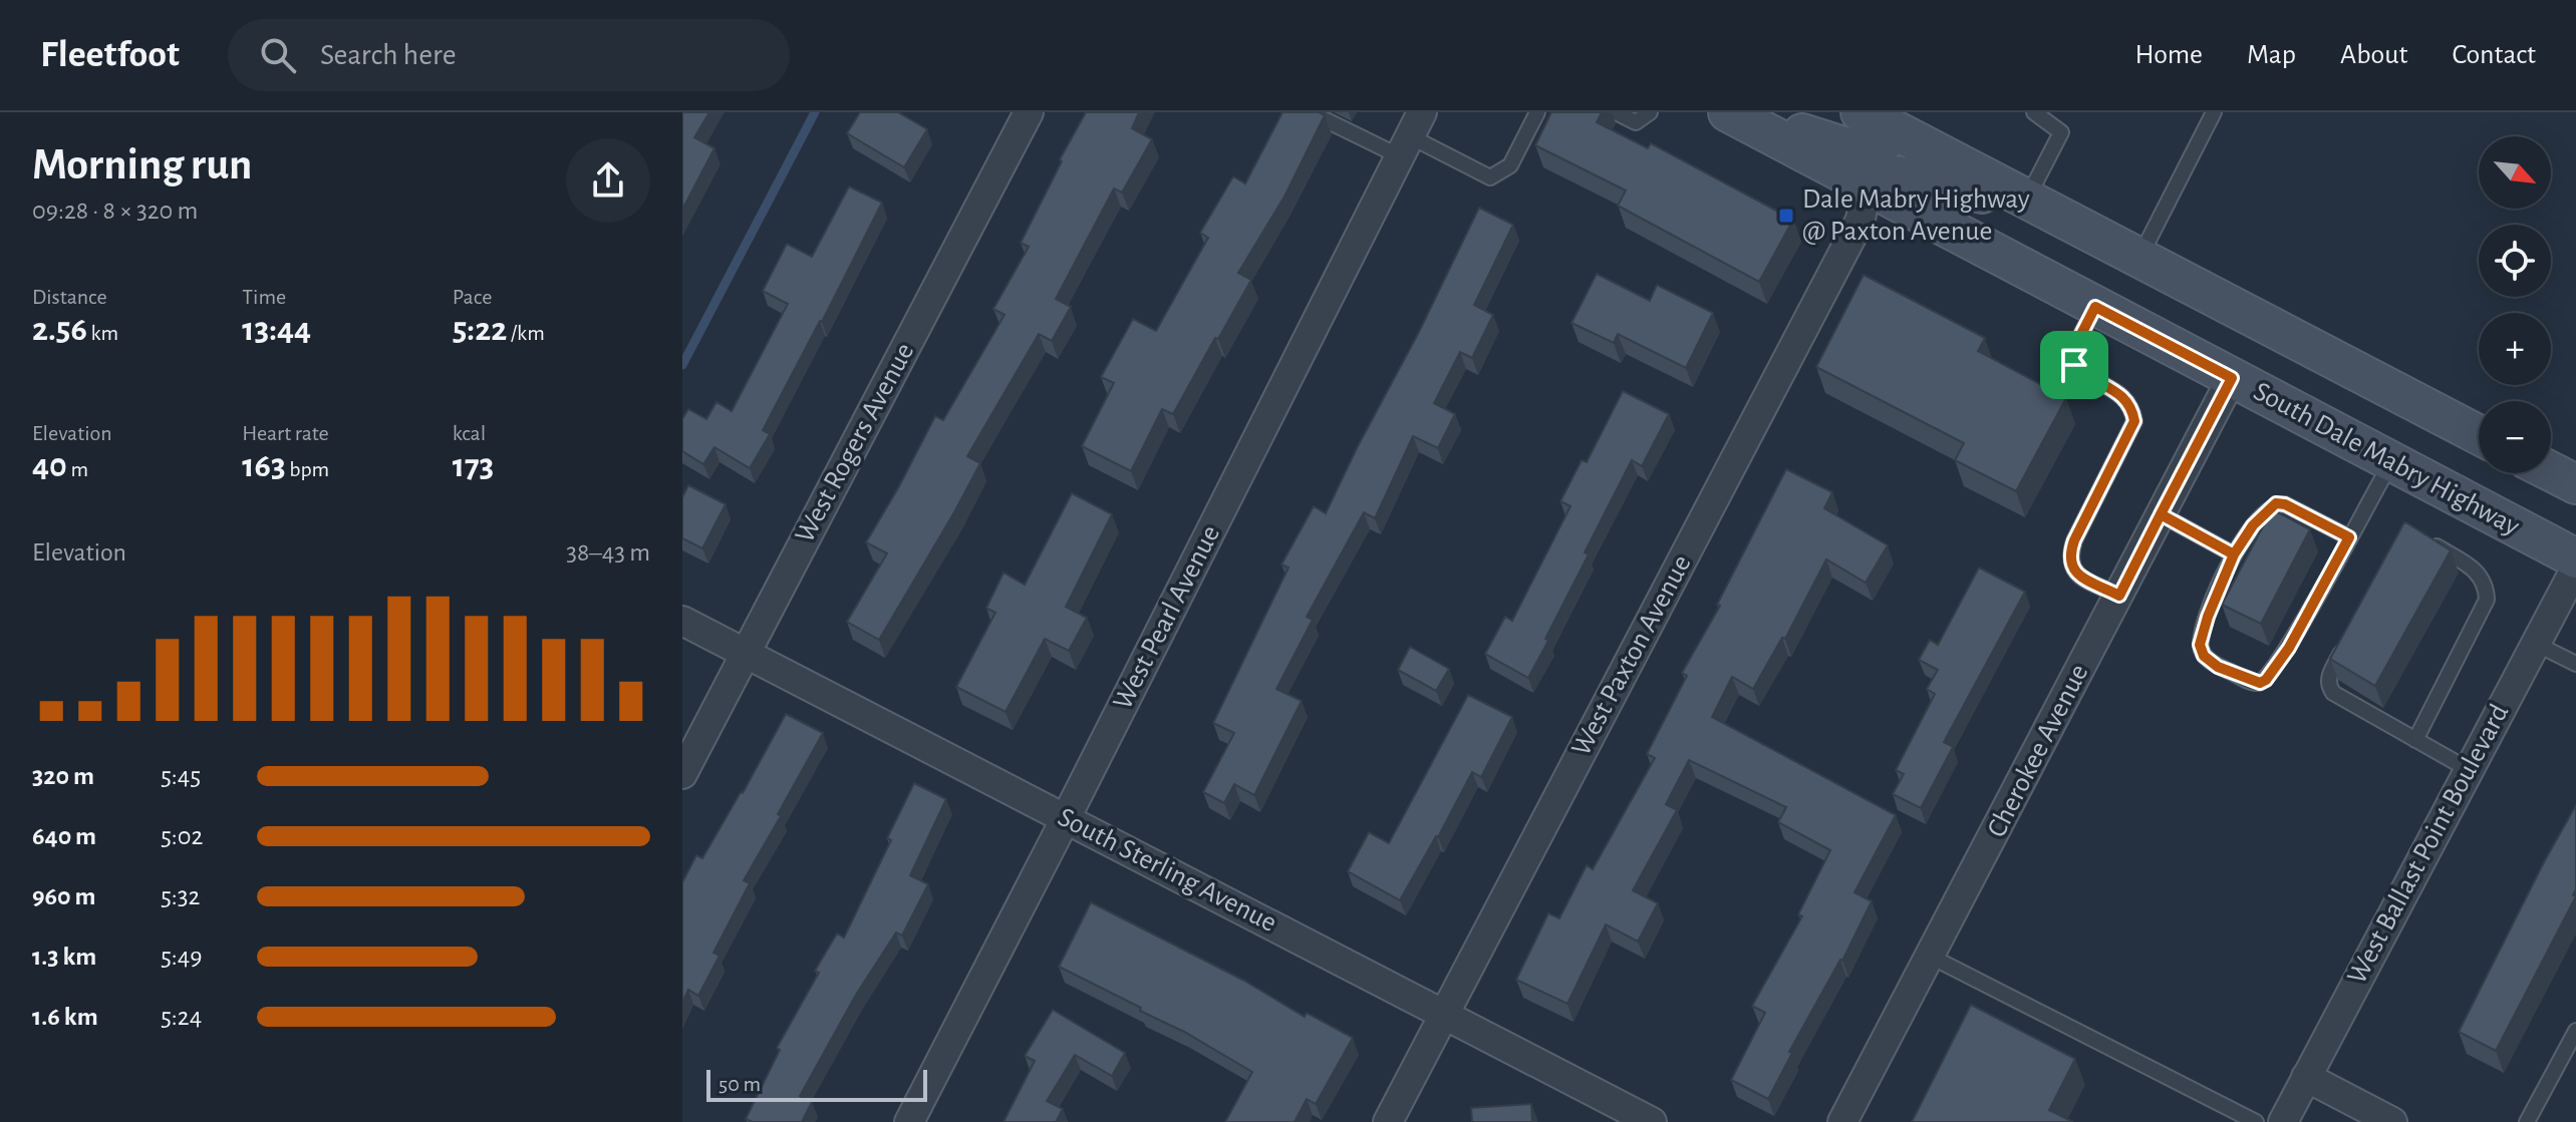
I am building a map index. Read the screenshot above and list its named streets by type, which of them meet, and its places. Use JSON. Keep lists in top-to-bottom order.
{
  "streets": {
    "main road": ["South Dale Mabry Highway"],
    "street": [
      "West Rogers Avenue",
      "West Pearl Avenue",
      "West Paxton Avenue",
      "Cherokee Avenue",
      "West Ballast Point Boulevard",
      "South Sterling Avenue"
    ]
  },
  "crossings": [
    ["West Rogers Avenue", "South Sterling Avenue"],
    ["South Dale Mabry Highway", "West Paxton Avenue"],
    ["South Dale Mabry Highway", "Cherokee Avenue"],
    ["West Pearl Avenue", "South Sterling Avenue"],
    ["West Paxton Avenue", "South Sterling Avenue"]
  ],
  "places": {
    "transit": ["Dale Mabry Highway @ Paxton Avenue"]
  },
  "scale_bar": "50 m",
  "north": "bottom right",
  "page": {
    "header": "Fleetfoot",
    "search": "Search here",
    "nav": [
      "Home",
      "Map",
      "About",
      "Contact"
    ],
    "heading": ["Morning run", "09:28 · 8 × 320 m"],
    "map_buttons": ["+", "−"],
    "stats": [
      ["Distance", "2.56 km"],
      ["Time", "13:44"],
      ["Pace", "5:22 /km"],
      ["Elevation", "40 m"],
      ["Heart rate", "163 bpm"],
      ["kcal", "173"]
    ],
    "chart": ["Elevation", "38–43 m"],
    "list": [
      {
        "name": "320 m",
        "note": "5:45"
      },
      {
        "name": "640 m",
        "note": "5:02"
      },
      {
        "name": "960 m",
        "note": "5:32"
      },
      {
        "name": "1.3 km",
        "note": "5:49"
      },
      {
        "name": "1.6 km",
        "note": "5:24"
      }
    ],
    "scale": "50 m"
  }
}
